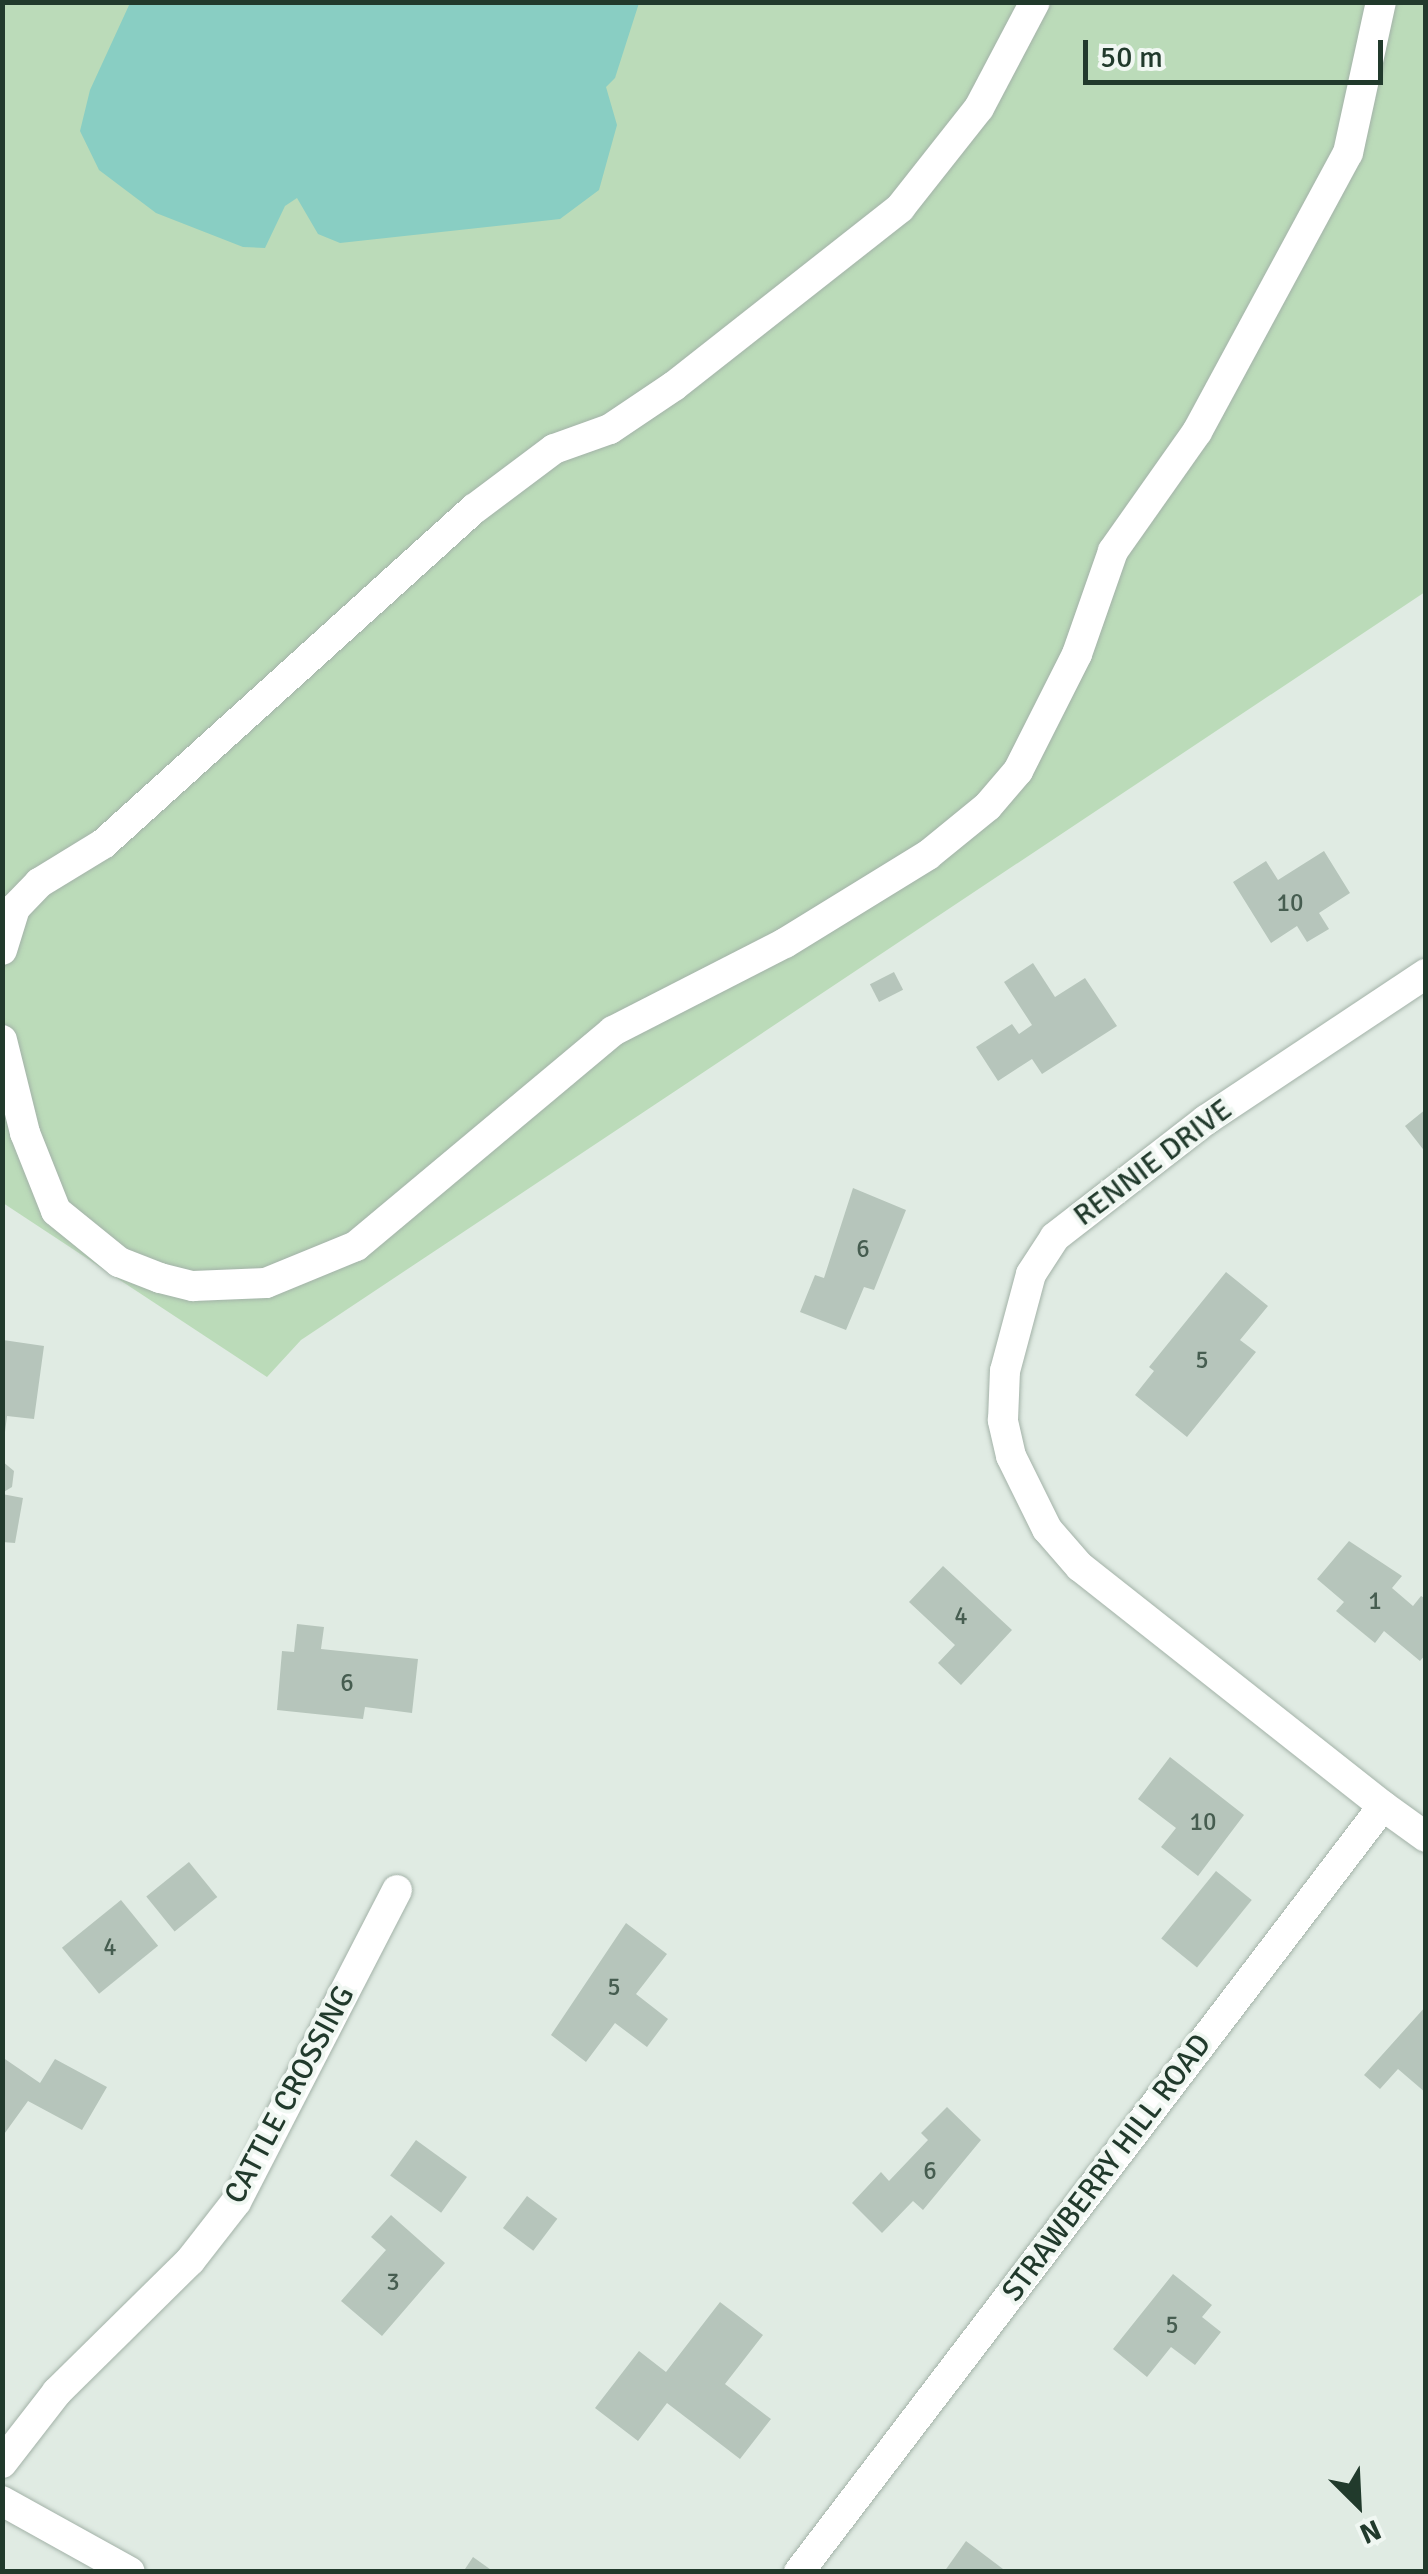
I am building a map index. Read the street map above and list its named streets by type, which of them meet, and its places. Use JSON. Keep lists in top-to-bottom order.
{
  "streets": {
    "street": ["RENNIE DRIVE", "CATTLE CROSSING", "STRAWBERRY HILL ROAD"]
  },
  "crossings": [
    ["RENNIE DRIVE", "STRAWBERRY HILL ROAD"]
  ],
  "house_numbers": [
    "10",
    "6",
    "5",
    "1",
    "4",
    "6",
    "10",
    "4",
    "5",
    "6",
    "3",
    "5"
  ],
  "scale_bar": "50 m",
  "north": "bottom right"
}
